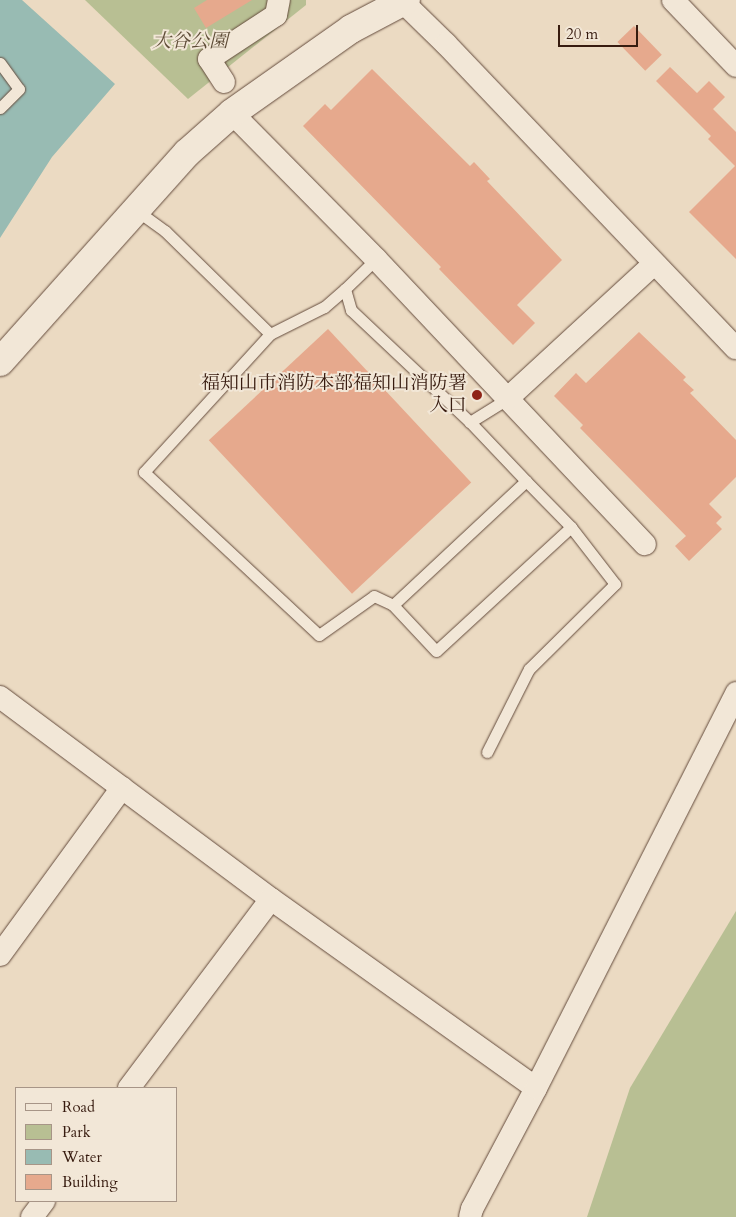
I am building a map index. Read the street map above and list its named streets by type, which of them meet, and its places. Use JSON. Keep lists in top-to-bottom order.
{
  "parks": ["大谷公園"],
  "places": ["福知山市消防本部福知山消防署 入口"],
  "legend": [
    "Road",
    "Park",
    "Water",
    "Building"
  ],
  "scale_bar": "20 m"
}
